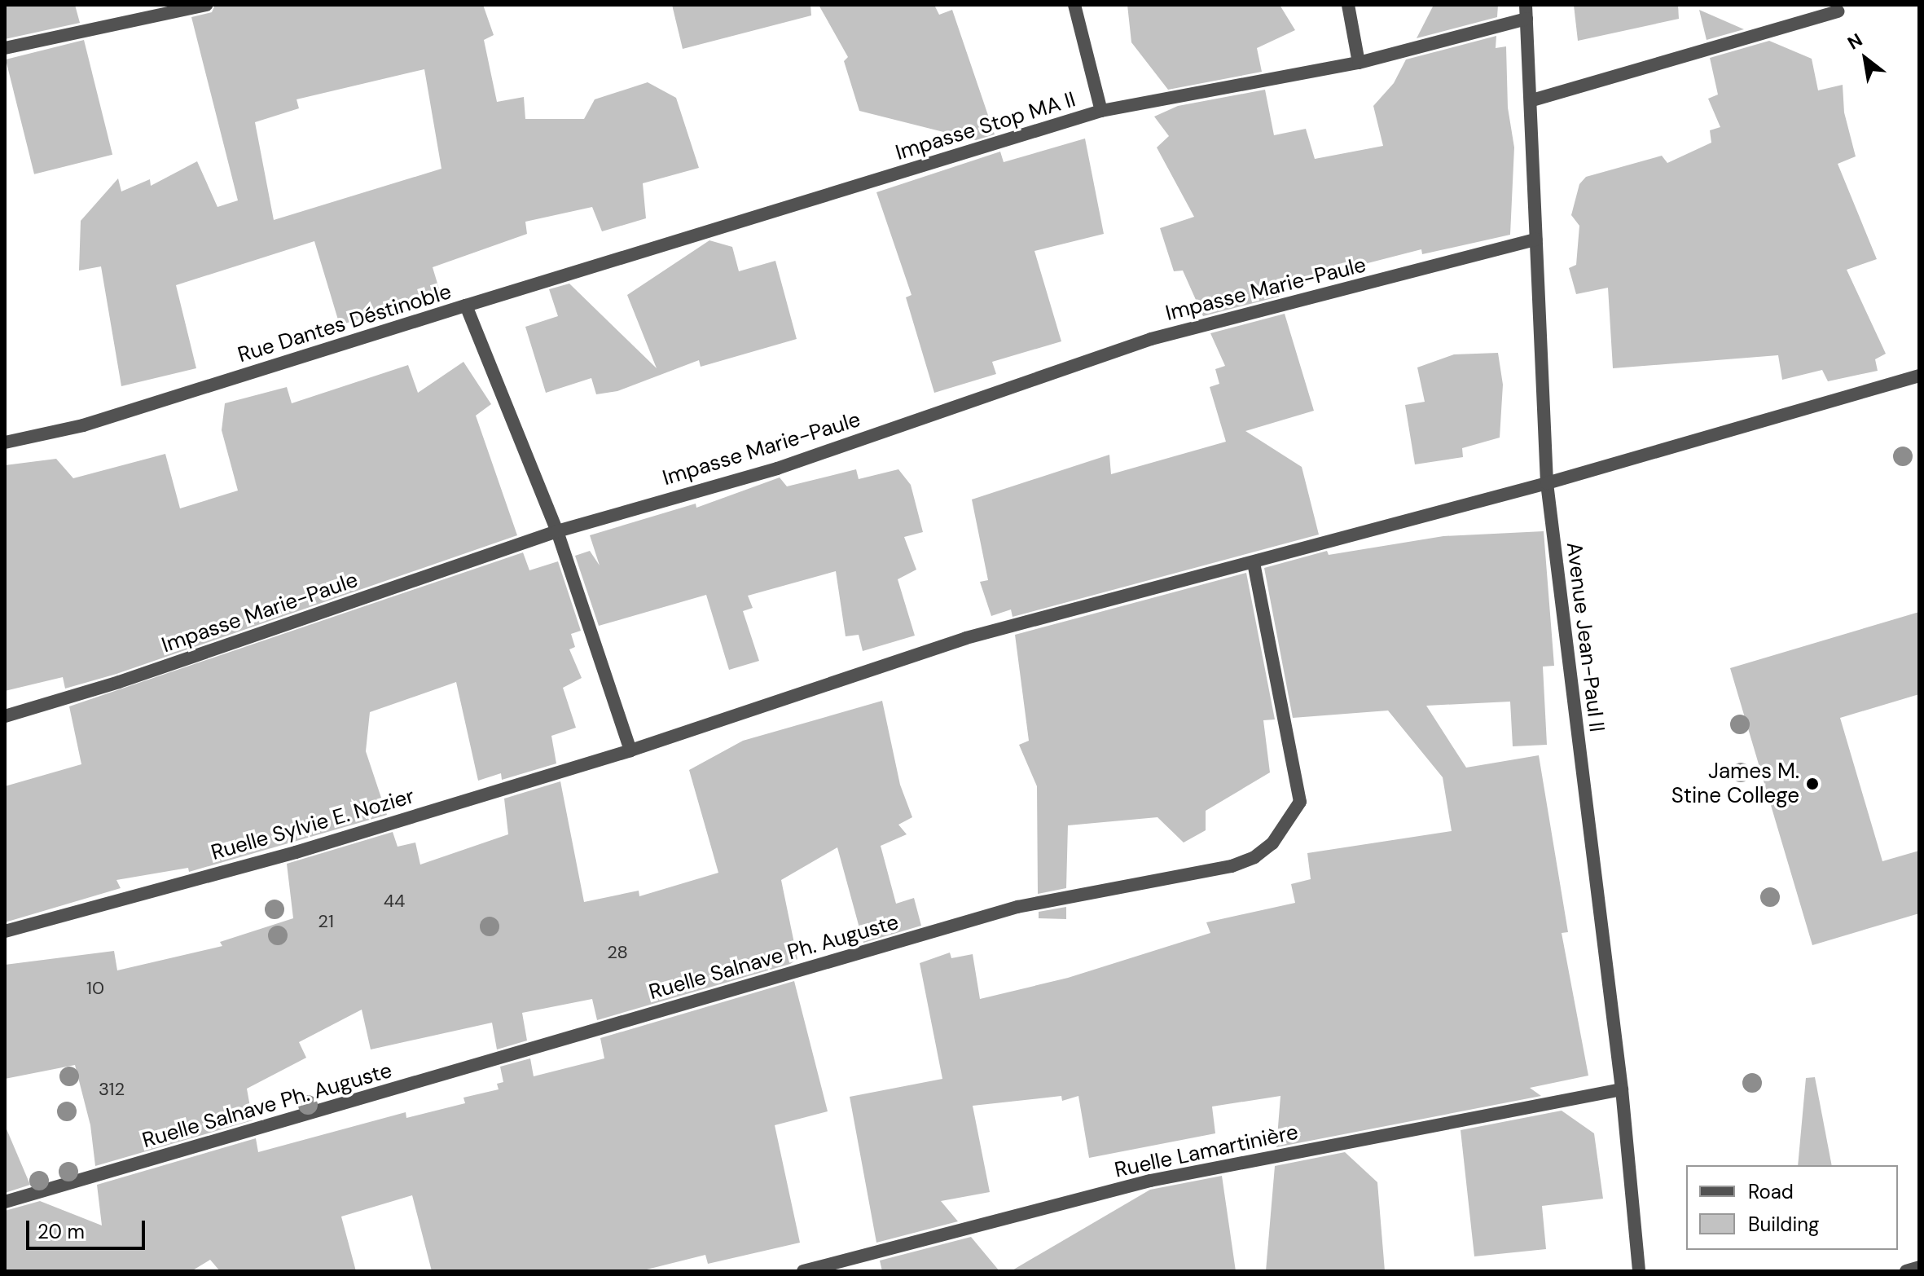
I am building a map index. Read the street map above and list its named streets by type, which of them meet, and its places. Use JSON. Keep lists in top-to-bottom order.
{
  "streets": {
    "street": [
      "Impasse Stop MA II",
      "Impasse Marie-Paule",
      "Rue Dantes Déstinoble",
      "Avenue Jean-Paul II",
      "Ruelle Sylvie E. Nozier",
      "Ruelle Salnave Ph. Auguste",
      "Ruelle Lamartinière"
    ]
  },
  "crossings": [
    ["Impasse Stop MA II", "Rue Dantes Déstinoble"],
    ["Impasse Stop MA II", "Avenue Jean-Paul II"],
    ["Impasse Marie-Paule", "Rue Dantes Déstinoble"],
    ["Impasse Marie-Paule", "Avenue Jean-Paul II"],
    ["Rue Dantes Déstinoble", "Ruelle Sylvie E. Nozier"],
    ["Avenue Jean-Paul II", "Ruelle Sylvie E. Nozier"],
    ["Avenue Jean-Paul II", "Ruelle Lamartinière"],
    ["Ruelle Sylvie E. Nozier", "Ruelle Salnave Ph. Auguste"]
  ],
  "places": ["James M. Stine College"],
  "house_numbers": [
    "44",
    "21",
    "28",
    "10",
    "312"
  ],
  "legend": ["Road", "Building"],
  "scale_bar": "20 m",
  "north": "top left"
}
